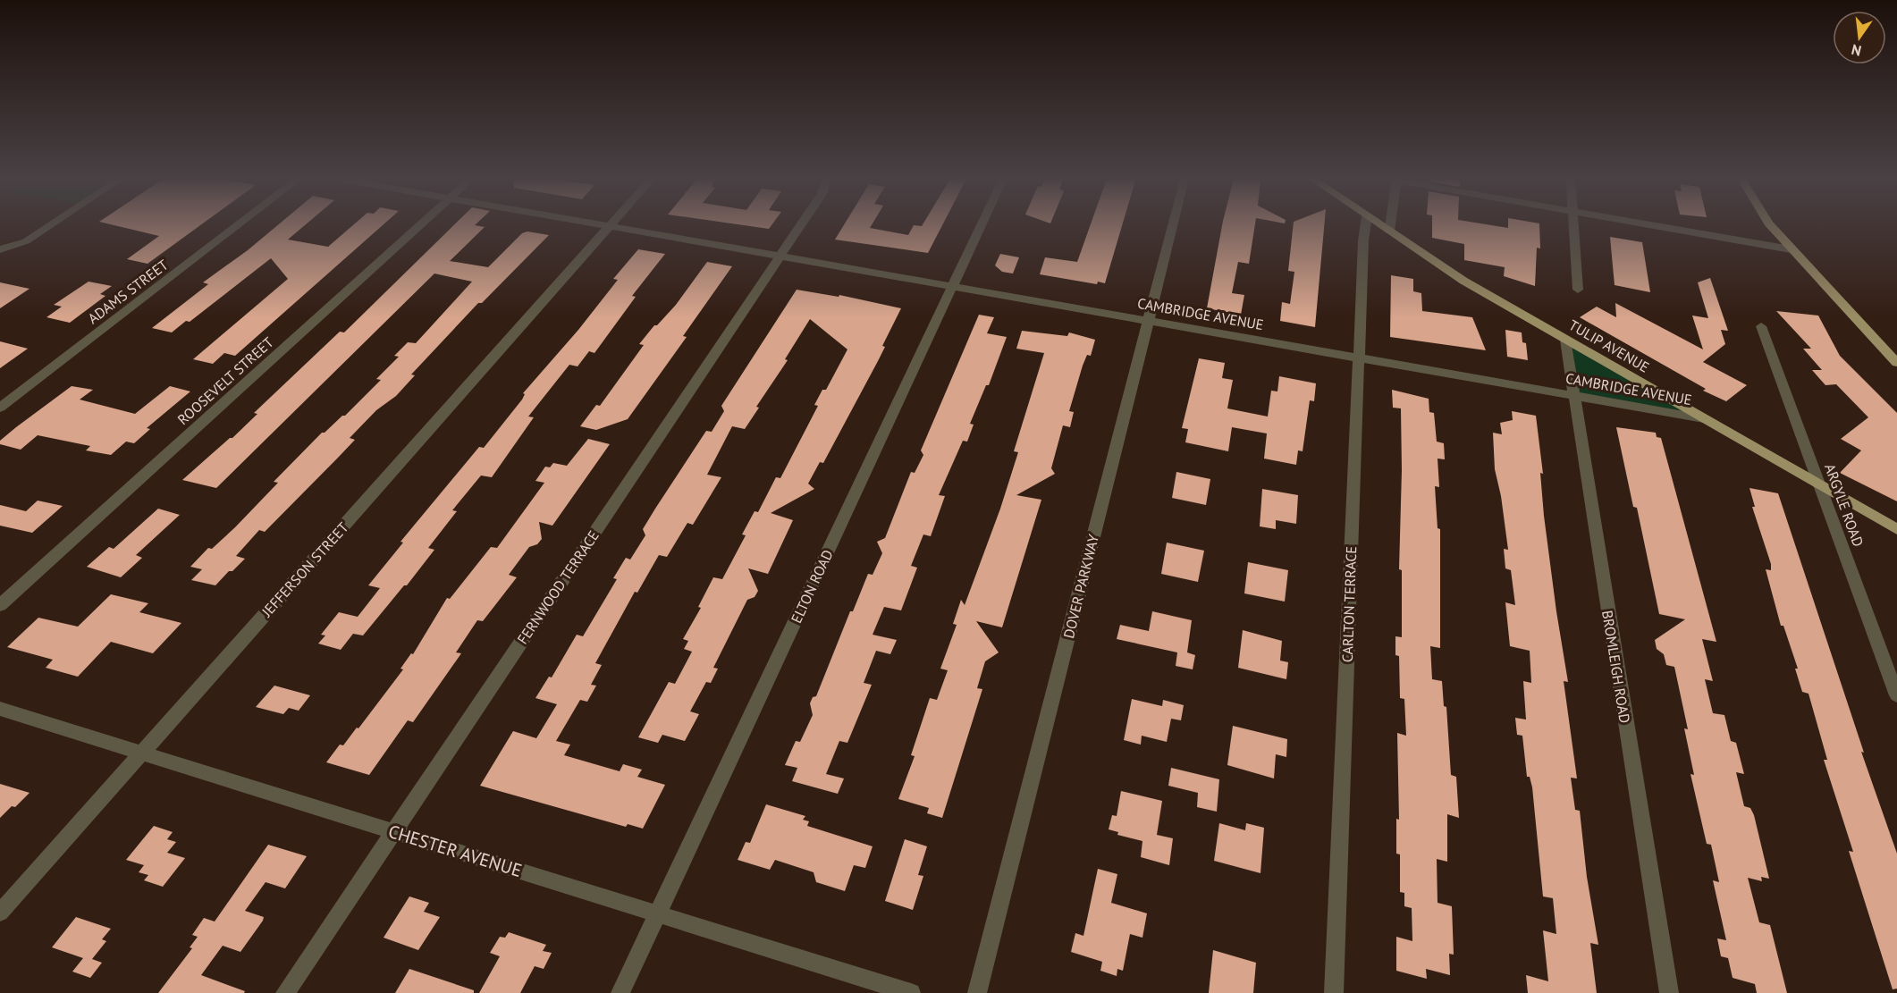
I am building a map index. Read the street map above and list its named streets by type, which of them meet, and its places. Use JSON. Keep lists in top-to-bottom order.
{
  "streets": {
    "main road": ["TULIP AVENUE"],
    "street": [
      "ADAMS STREET",
      "CAMBRIDGE AVENUE",
      "ROOSEVELT STREET",
      "ARGYLE ROAD",
      "JEFFERSON STREET",
      "ELTON ROAD",
      "DOVER PARKWAY",
      "FERNWOOD TERRACE",
      "CARLTON TERRACE",
      "BROMLEIGH ROAD",
      "CHESTER AVENUE"
    ]
  },
  "crossings": [
    ["CAMBRIDGE AVENUE", "TULIP AVENUE"],
    ["CAMBRIDGE AVENUE", "JEFFERSON STREET"],
    ["CAMBRIDGE AVENUE", "ELTON ROAD"],
    ["CAMBRIDGE AVENUE", "DOVER PARKWAY"],
    ["CAMBRIDGE AVENUE", "FERNWOOD TERRACE"],
    ["CAMBRIDGE AVENUE", "CARLTON TERRACE"],
    ["CAMBRIDGE AVENUE", "BROMLEIGH ROAD"],
    ["TULIP AVENUE", "ARGYLE ROAD"],
    ["TULIP AVENUE", "BROMLEIGH ROAD"],
    ["JEFFERSON STREET", "CHESTER AVENUE"],
    ["ELTON ROAD", "CHESTER AVENUE"],
    ["FERNWOOD TERRACE", "CHESTER AVENUE"]
  ],
  "north": "bottom"
}
